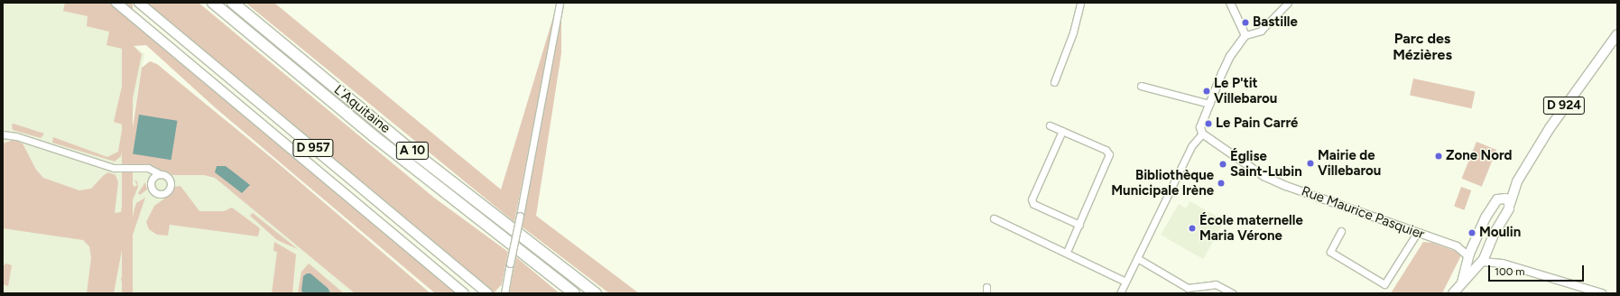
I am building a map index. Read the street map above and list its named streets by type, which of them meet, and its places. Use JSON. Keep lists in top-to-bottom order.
{
  "streets": {
    "highway": ["L'Aquitaine", "A 10"],
    "main road": ["D 924", "D 957"],
    "street": ["Rue Maurice Pasquier"]
  },
  "crossings": [
    ["D 924", "Rue Maurice Pasquier"]
  ],
  "districts": ["Parc des Mézières"],
  "places": [
    "Bastille",
    "Le P'tit Villebarou",
    "Le Pain Carré",
    "Zone Nord",
    "Mairie de Villebarou",
    "Église Saint-Lubin",
    "Bibliothèque Municipale Irène",
    "École maternelle Maria Vérone",
    "Moulin"
  ],
  "scale_bar": "100 m"
}
